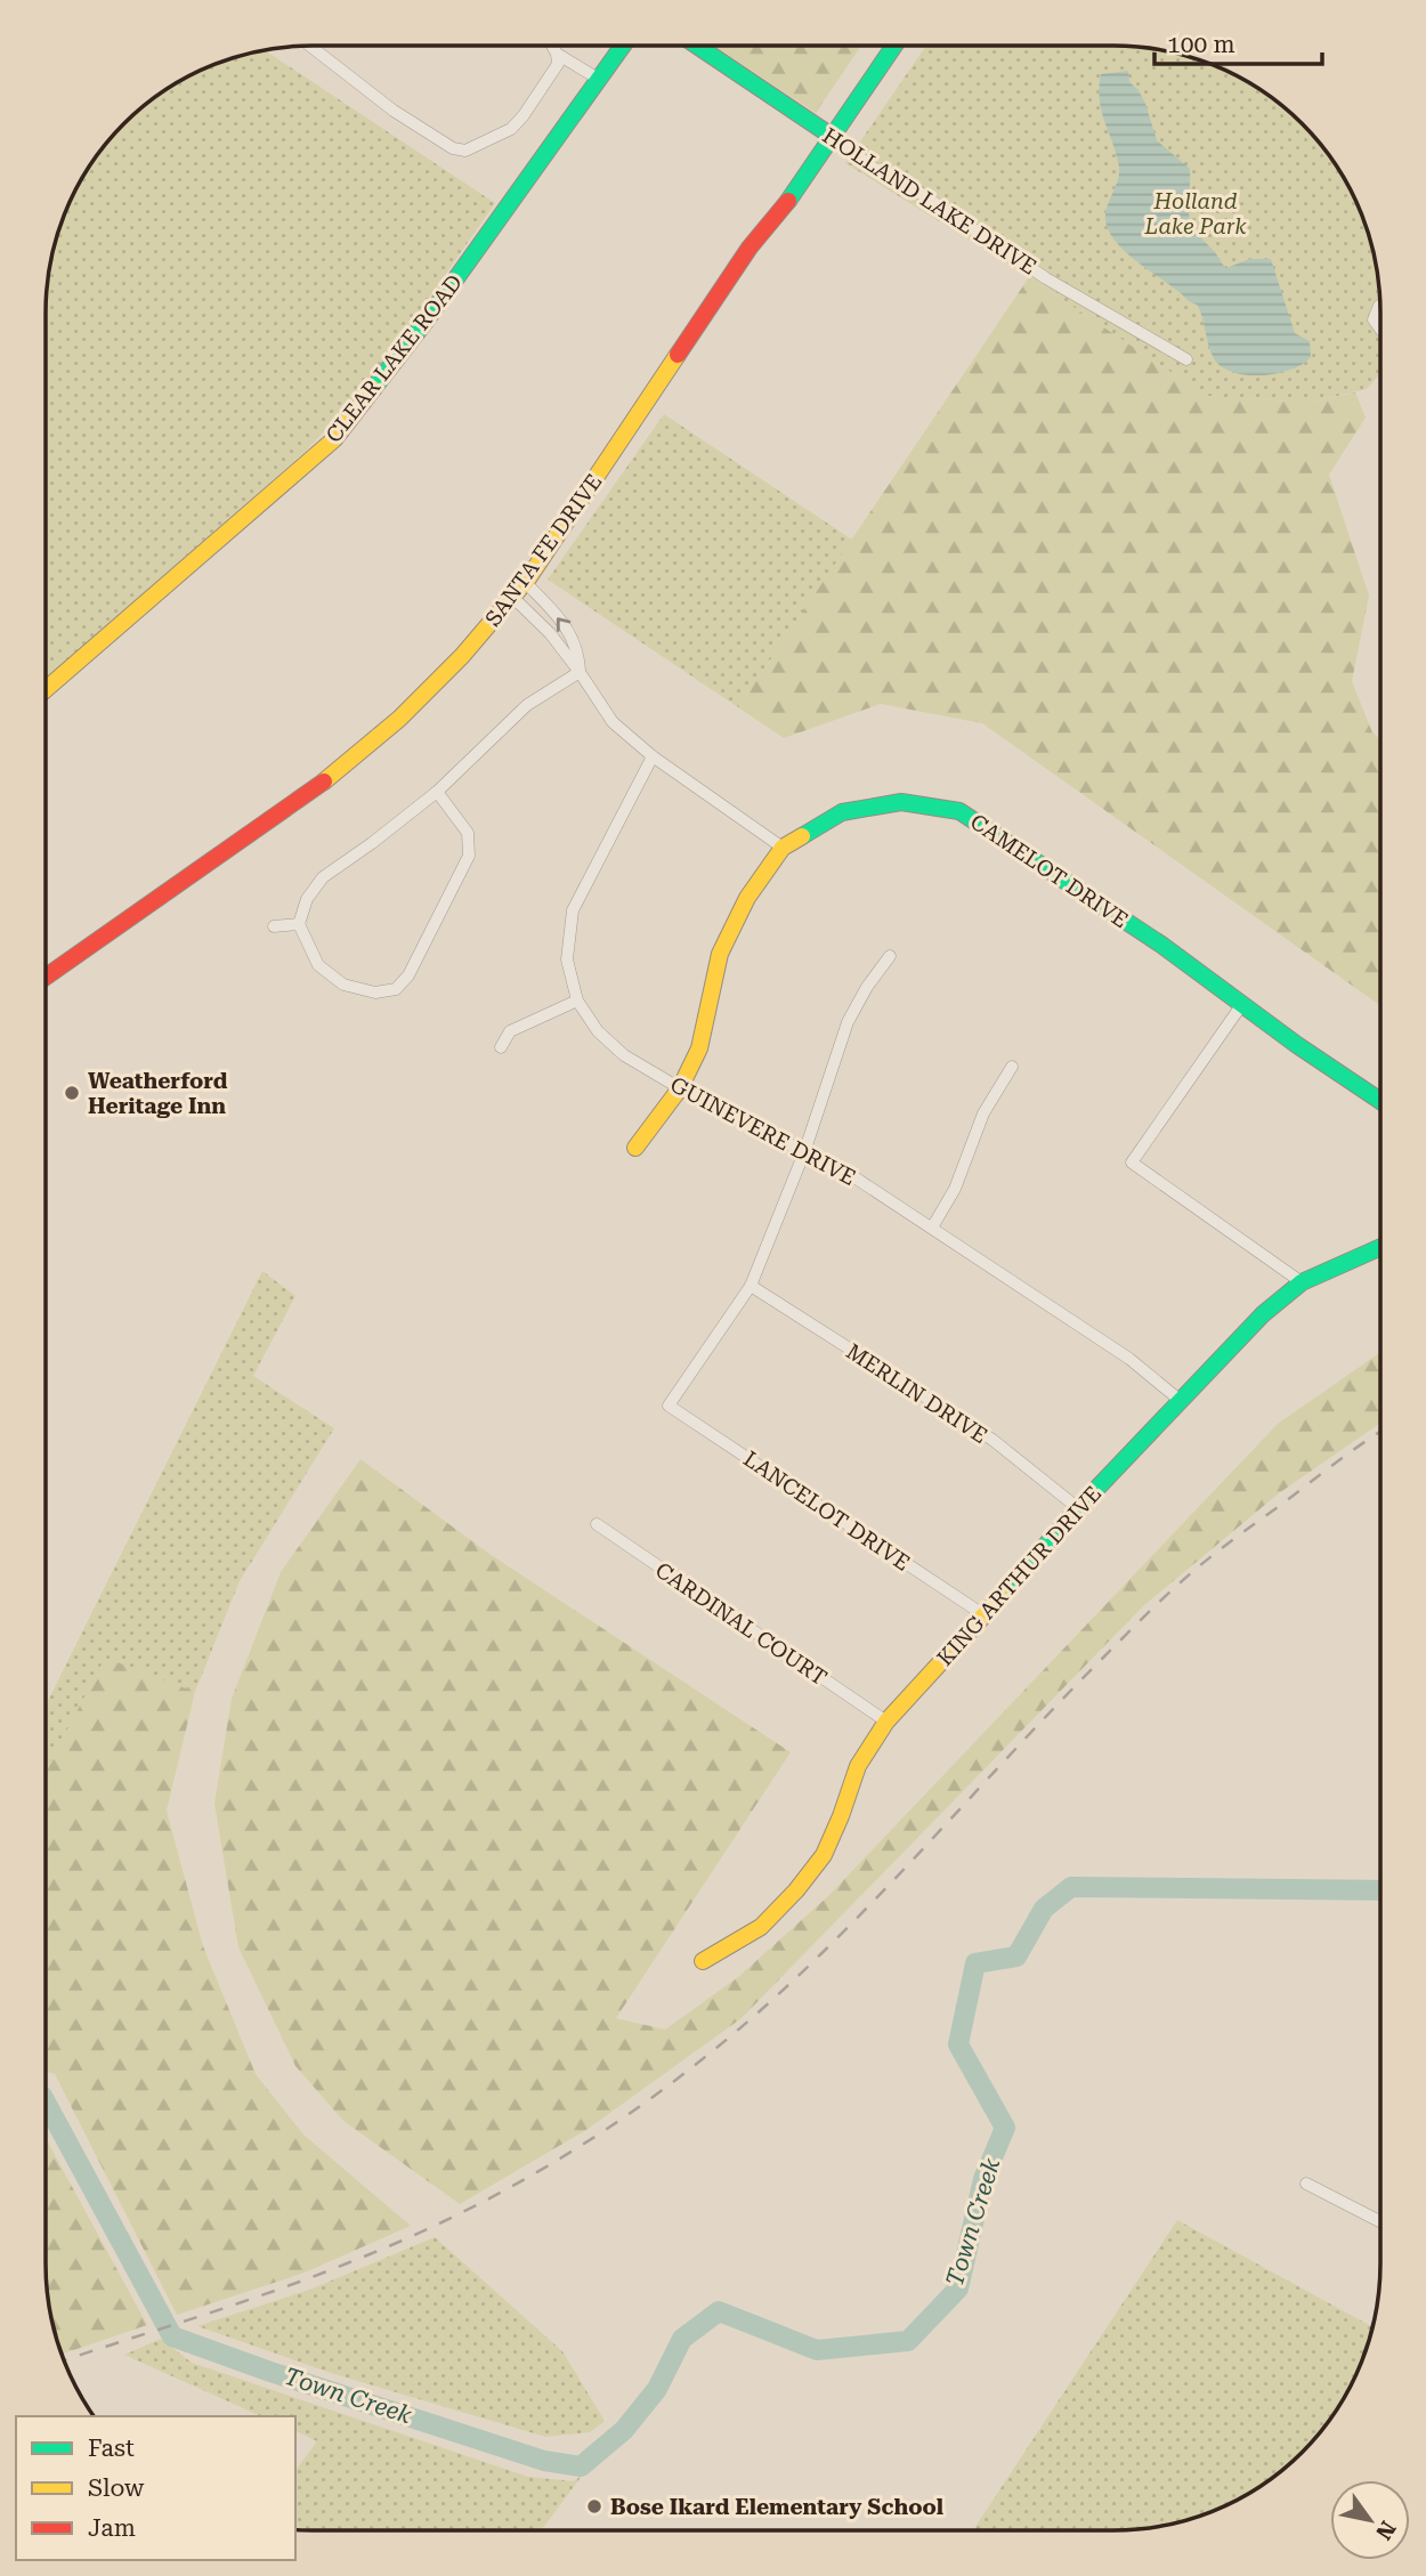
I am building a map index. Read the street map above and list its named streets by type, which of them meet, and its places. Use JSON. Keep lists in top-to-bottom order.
{
  "streets": {
    "street": [
      "HOLLAND LAKE DRIVE",
      "CLEAR LAKE ROAD",
      "SANTA FE DRIVE",
      "CAMELOT DRIVE",
      "GUINEVERE DRIVE",
      "MERLIN DRIVE",
      "LANCELOT DRIVE",
      "KING ARTHUR DRIVE",
      "CARDINAL COURT"
    ]
  },
  "crossings": [
    ["HOLLAND LAKE DRIVE", "SANTA FE DRIVE"],
    ["CAMELOT DRIVE", "GUINEVERE DRIVE"],
    ["GUINEVERE DRIVE", "KING ARTHUR DRIVE"],
    ["MERLIN DRIVE", "LANCELOT DRIVE"],
    ["MERLIN DRIVE", "KING ARTHUR DRIVE"],
    ["LANCELOT DRIVE", "KING ARTHUR DRIVE"],
    ["KING ARTHUR DRIVE", "CARDINAL COURT"]
  ],
  "water": ["Town Creek"],
  "parks": ["Holland Lake Park"],
  "places": ["Weatherford Heritage Inn", "Bose Ikard Elementary School"],
  "legend": ["Fast", "Slow", "Jam"],
  "scale_bar": "100 m",
  "north": "bottom right"
}
